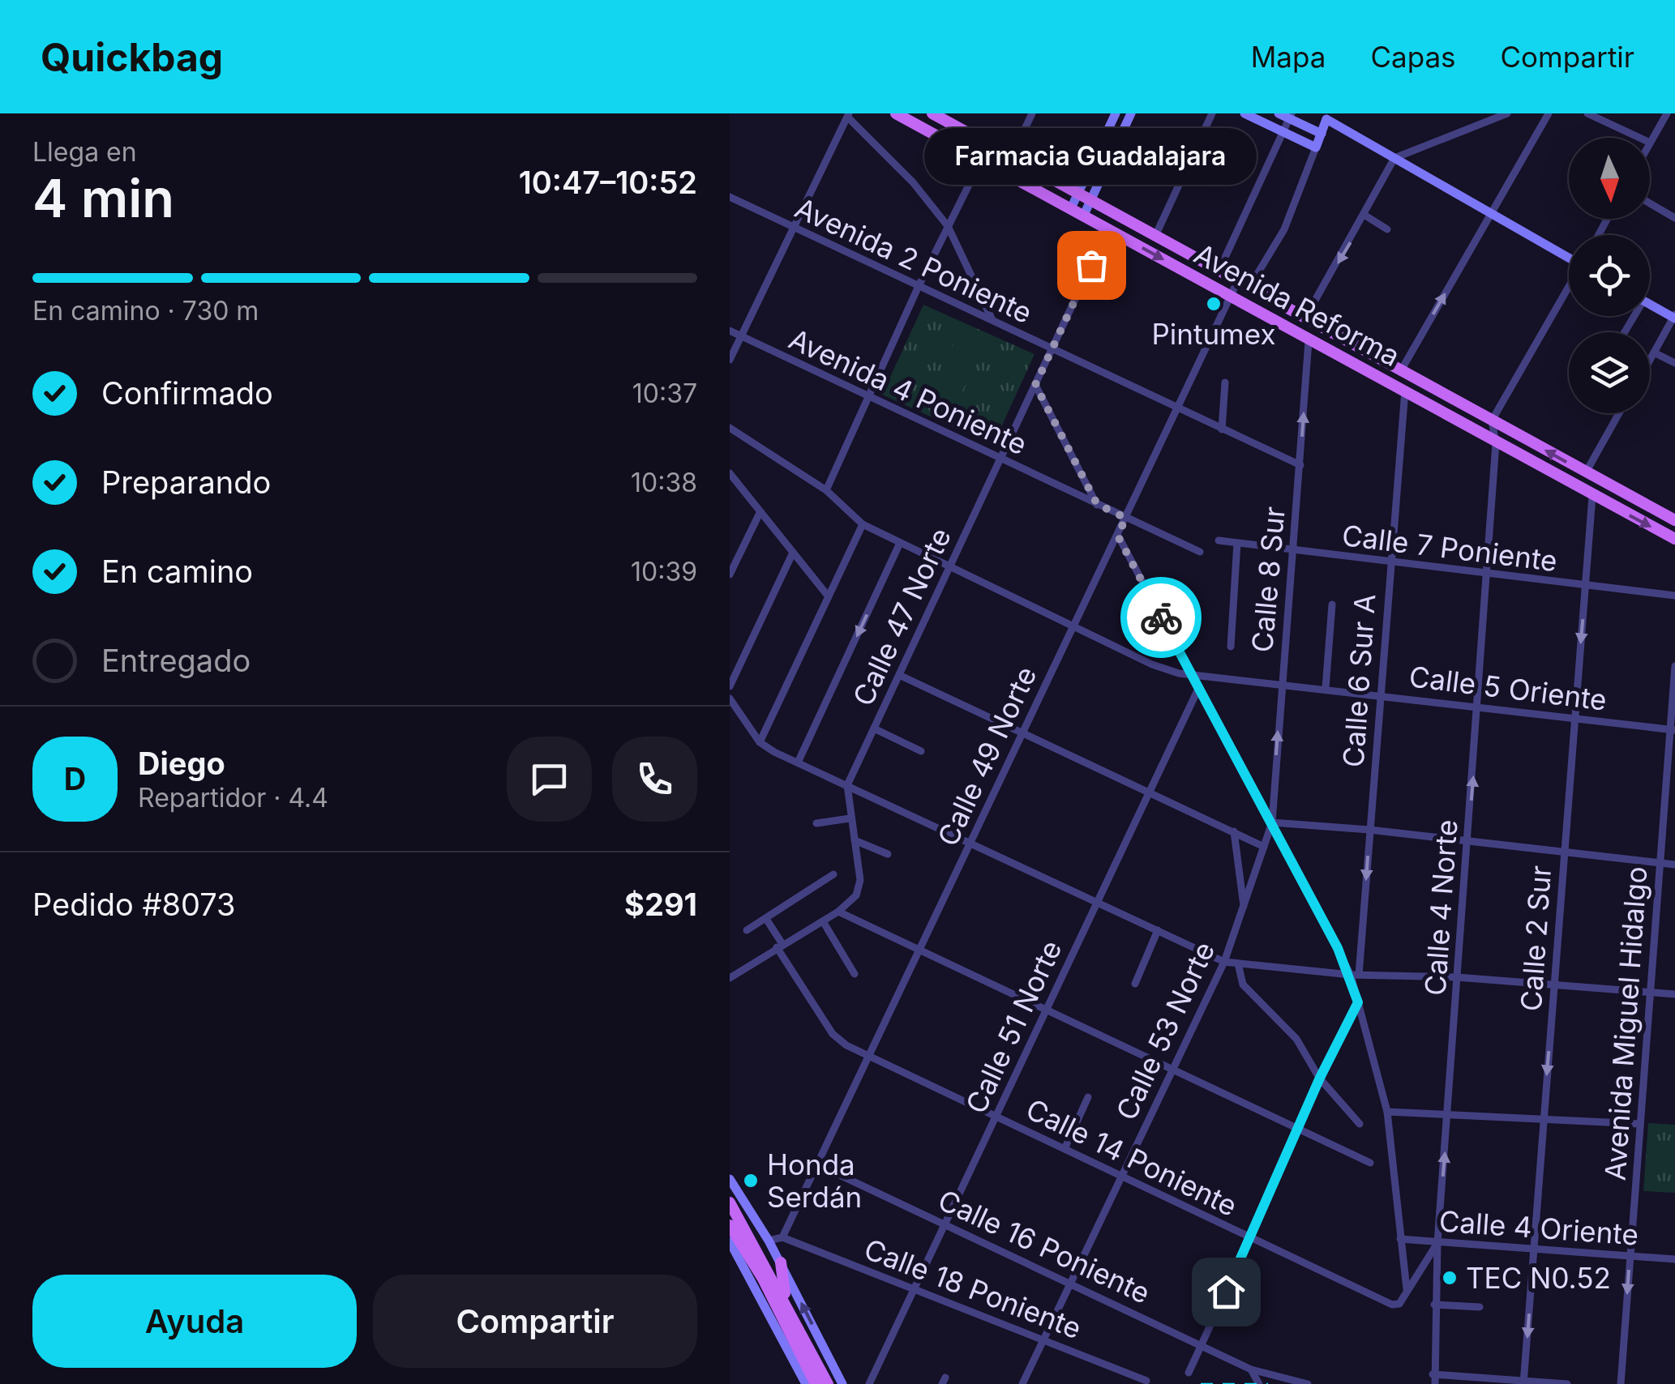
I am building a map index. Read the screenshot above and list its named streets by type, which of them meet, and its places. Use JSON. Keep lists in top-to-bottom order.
{
  "streets": {
    "main road": ["Avenida Reforma"],
    "street": [
      "Avenida 2 Poniente",
      "Avenida 4 Poniente",
      "Calle 7 Poniente",
      "Calle 8 Sur",
      "Calle 47 Norte",
      "Calle 6 Sur A",
      "Calle 5 Oriente",
      "Calle 49 Norte",
      "Calle 4 Norte",
      "Calle 2 Sur",
      "Avenida Miguel Hidalgo",
      "Calle 51 Norte",
      "Calle 53 Norte",
      "Calle 14 Poniente",
      "Calle 4 Oriente",
      "Calle 16 Poniente",
      "Calle 18 Poniente"
    ]
  },
  "crossings": [
    ["Avenida 2 Poniente", "Calle 8 Sur"],
    ["Avenida 2 Poniente", "Calle 47 Norte"],
    ["Avenida 2 Poniente", "Calle 49 Norte"],
    ["Avenida Reforma", "Calle 8 Sur"],
    ["Avenida Reforma", "Calle 47 Norte"],
    ["Avenida Reforma", "Calle 6 Sur A"],
    ["Avenida Reforma", "Calle 49 Norte"],
    ["Avenida Reforma", "Calle 4 Norte"],
    ["Avenida Reforma", "Calle 2 Sur"],
    ["Avenida 4 Poniente", "Calle 47 Norte"],
    ["Avenida 4 Poniente", "Calle 49 Norte"],
    ["Calle 7 Poniente", "Calle 8 Sur"],
    ["Calle 7 Poniente", "Calle 6 Sur A"],
    ["Calle 7 Poniente", "Calle 4 Norte"],
    ["Calle 7 Poniente", "Calle 2 Sur"],
    ["Calle 8 Sur", "Calle 5 Oriente"],
    ["Calle 8 Sur", "Calle 53 Norte"],
    ["Calle 47 Norte", "Calle 5 Oriente"],
    ["Calle 6 Sur A", "Calle 5 Oriente"],
    ["Calle 5 Oriente", "Calle 49 Norte"],
    ["Calle 5 Oriente", "Calle 4 Norte"],
    ["Calle 5 Oriente", "Calle 2 Sur"],
    ["Calle 5 Oriente", "Avenida Miguel Hidalgo"],
    ["Calle 49 Norte", "Calle 14 Poniente"],
    ["Calle 49 Norte", "Calle 16 Poniente"],
    ["Calle 49 Norte", "Calle 18 Poniente"],
    ["Calle 4 Norte", "Calle 4 Oriente"],
    ["Calle 2 Sur", "Calle 4 Oriente"],
    ["Avenida Miguel Hidalgo", "Calle 4 Oriente"],
    ["Calle 51 Norte", "Calle 14 Poniente"],
    ["Calle 51 Norte", "Calle 16 Poniente"],
    ["Calle 51 Norte", "Calle 18 Poniente"],
    ["Calle 53 Norte", "Calle 14 Poniente"],
    ["Calle 53 Norte", "Calle 16 Poniente"],
    ["Calle 53 Norte", "Calle 18 Poniente"]
  ],
  "one_way": ["Calle 8 Sur", "Calle 2 Sur"],
  "places": [
    "Farmacia Guadalajara",
    "Pintumex",
    "Honda Serdán",
    "TEC N0.52"
  ],
  "north": "bottom",
  "page": {
    "header": "Quickbag",
    "nav": ["Mapa", "Capas", "Compartir"],
    "heading": ["4 min", "Llega en", "10:47–10:52"],
    "panel": [
      "Diego",
      "Repartidor · 4.4",
      "Pedido #8073",
      "$291"
    ],
    "bubble": "Farmacia Guadalajara",
    "bar": "En camino · 730 m",
    "list": [
      ["Confirmado", "10:37"],
      ["Preparando", "10:38"],
      ["En camino", "10:39"],
      "Entregado"
    ],
    "round": "D",
    "buttons": ["Ayuda", "Compartir"]
  }
}
